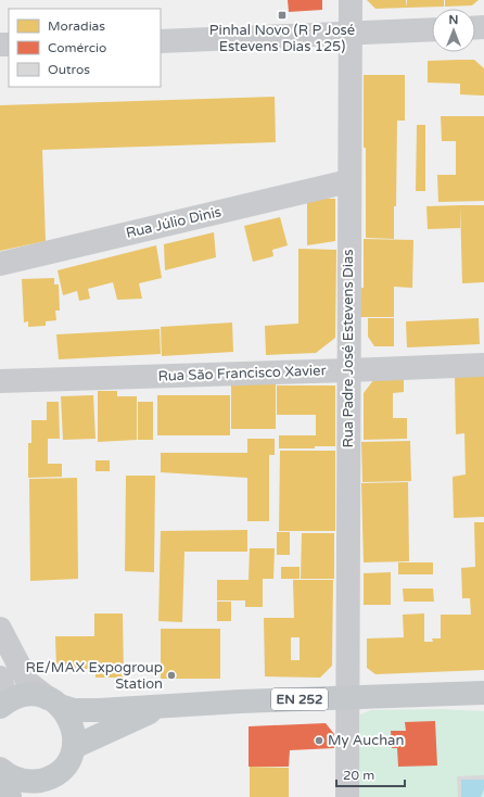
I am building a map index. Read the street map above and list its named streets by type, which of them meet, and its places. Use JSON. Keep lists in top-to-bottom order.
{
  "streets": {
    "main road": ["EN 252"],
    "street": ["Rua Júlio Dinis", "Rua Padre José Estevens Dias", "Rua São Francisco Xavier"]
  },
  "crossings": [
    ["Rua Júlio Dinis", "Rua Padre José Estevens Dias"],
    ["Rua Padre José Estevens Dias", "Rua São Francisco Xavier"],
    ["Rua Padre José Estevens Dias", "EN 252"]
  ],
  "places": {
    "transit": ["Pinhal Novo (R P José Estevens Dias 125)"],
    "other": ["RE/MAX Expogroup Station", "My Auchan"]
  },
  "legend": ["Moradias", "Comércio", "Outros"],
  "scale_bar": "20 m",
  "north": "top"
}
